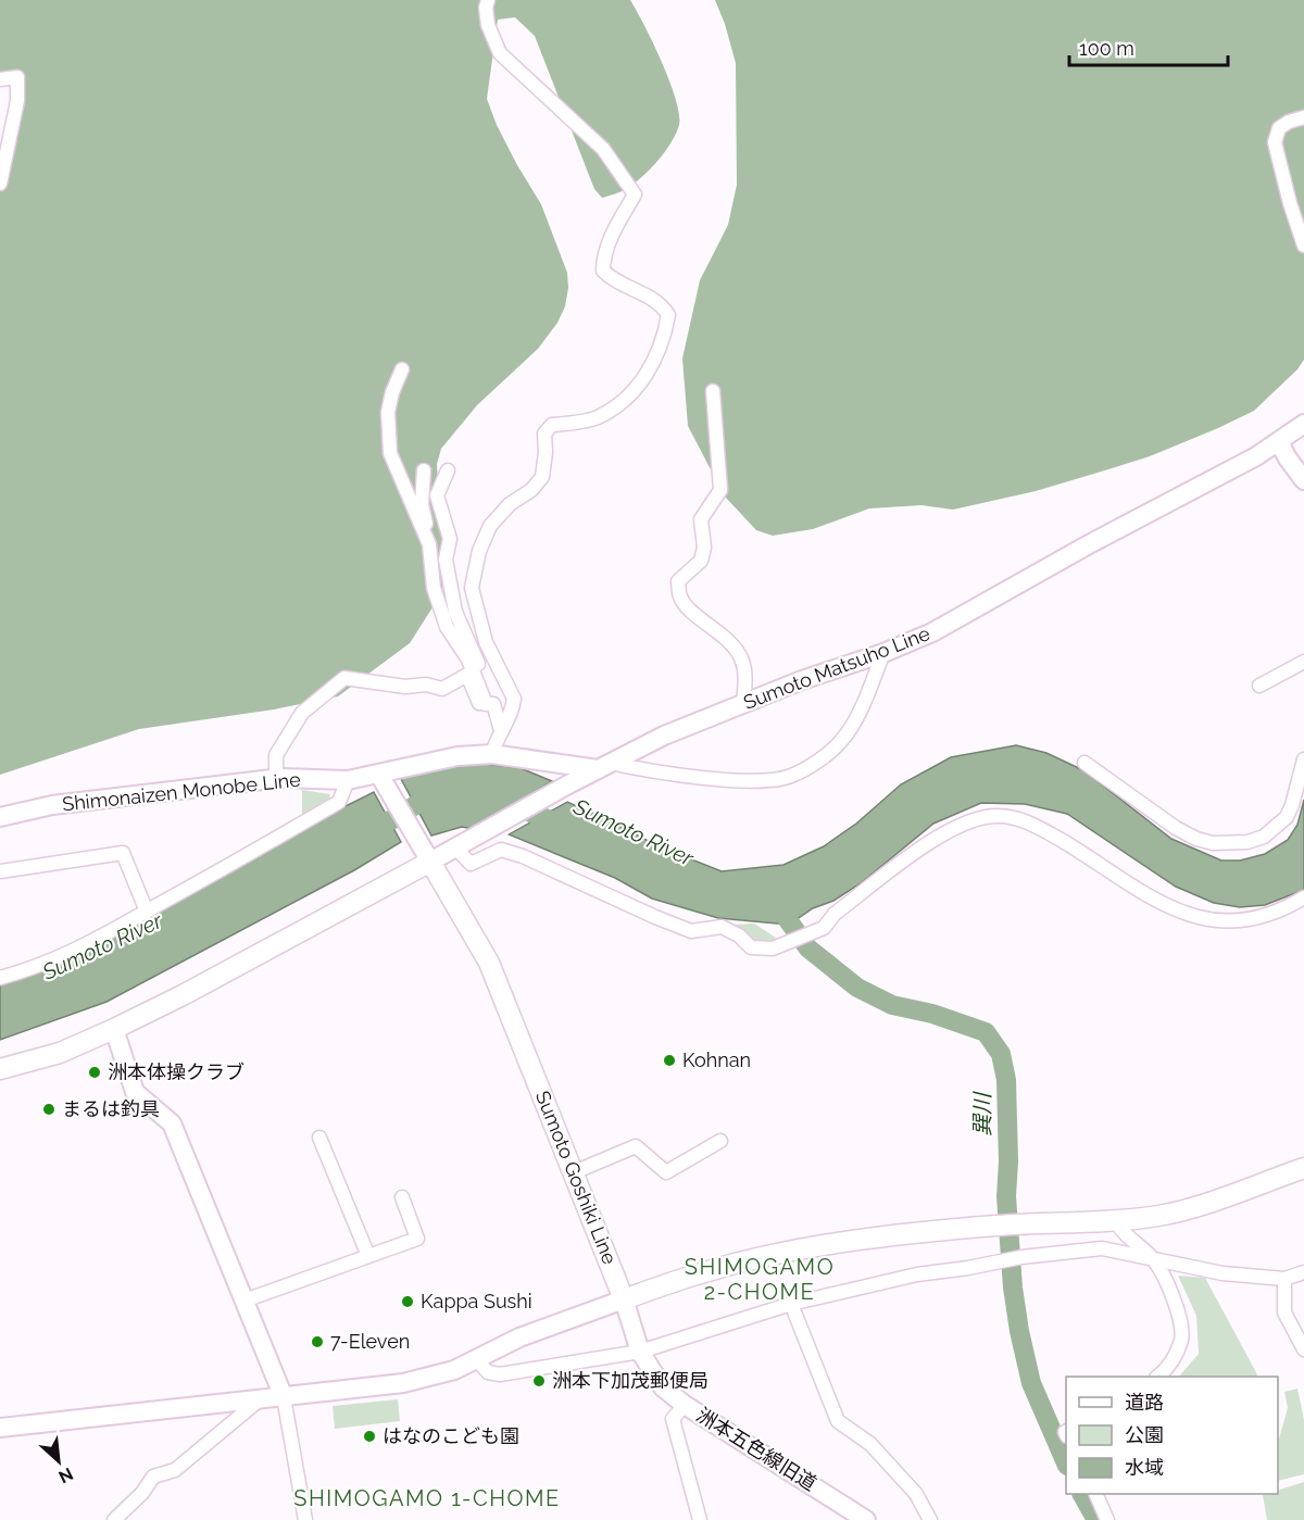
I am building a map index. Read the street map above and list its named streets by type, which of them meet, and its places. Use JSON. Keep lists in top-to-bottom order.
{
  "streets": {
    "main road": ["Sumoto Goshiki Line"],
    "street": ["Sumoto Matsuho Line", "Shimonaizen Monobe Line", "洲本五色線旧道"]
  },
  "crossings": [
    ["Sumoto Matsuho Line", "Shimonaizen Monobe Line"],
    ["Sumoto Matsuho Line", "Sumoto Goshiki Line"],
    ["Sumoto Goshiki Line", "洲本五色線旧道"]
  ],
  "districts": ["SHIMOGAMO 2-CHOME", "SHIMOGAMO 1-CHOME"],
  "water": ["Sumoto River", "巽川"],
  "places": [
    "Kohnan",
    "洲本体操クラブ",
    "まるは釣具",
    "Kappa Sushi",
    "7-Eleven",
    "洲本下加茂郵便局",
    "はなのこども園"
  ],
  "legend": ["道路", "公園", "水域"],
  "scale_bar": "100 m",
  "north": "bottom right"
}
